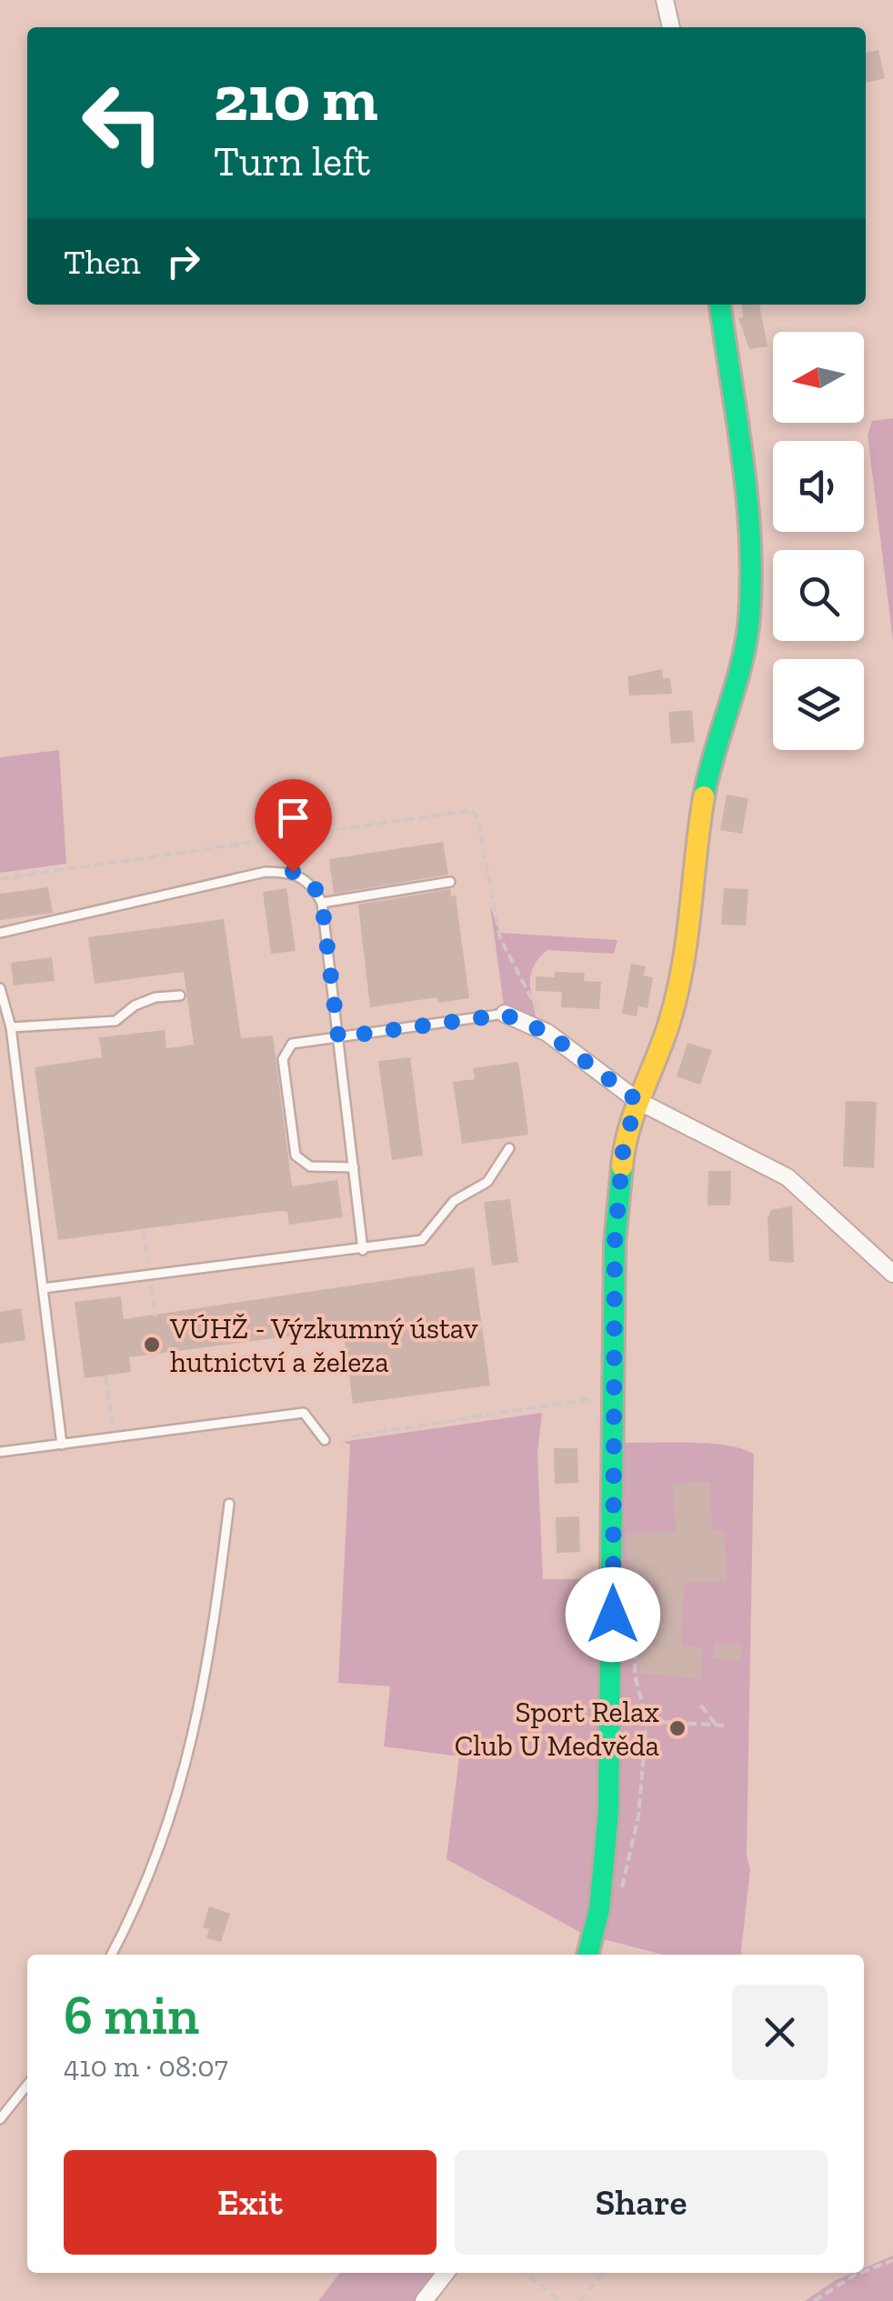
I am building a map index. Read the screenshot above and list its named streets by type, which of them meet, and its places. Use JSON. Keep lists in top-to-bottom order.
{
  "places": ["VÚHŽ - Výzkumný ústav hutnictví a železa", "Sport Relax Club U Medvěda"],
  "north": "left",
  "page": {
    "turn": ["210 m", "Turn left"],
    "then": "Then",
    "heading": ["6 min", "410 m · 08:07"],
    "buttons": ["Exit", "Share"]
  }
}
